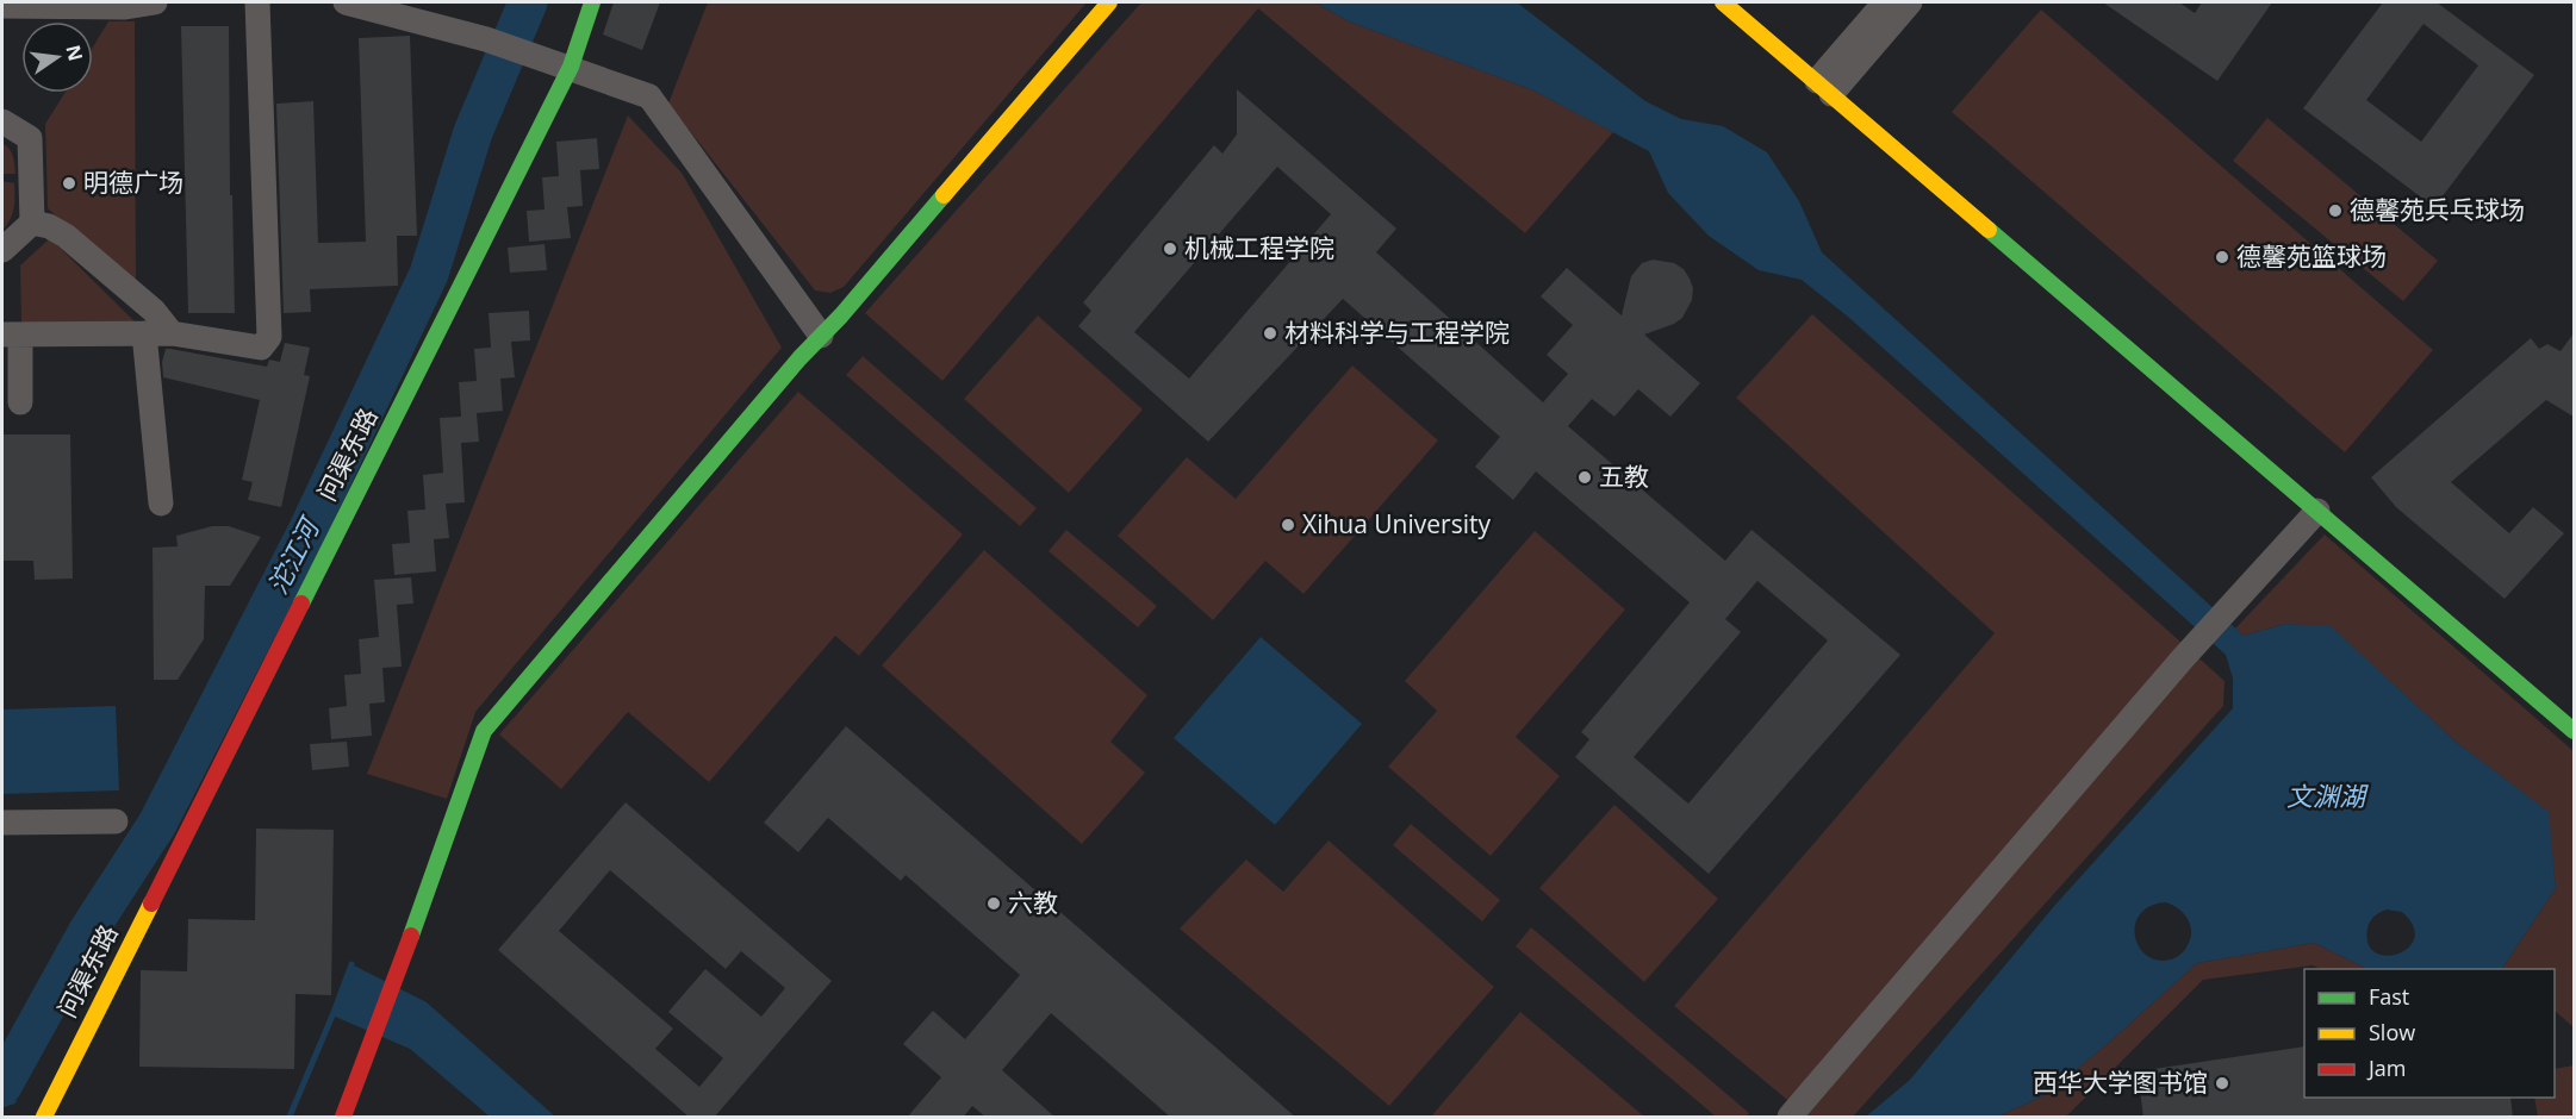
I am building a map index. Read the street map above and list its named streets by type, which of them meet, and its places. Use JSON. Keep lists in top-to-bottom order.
{
  "streets": {
    "street": ["问渠东路"]
  },
  "water": ["沱江河", "文渊湖"],
  "places": [
    "明德广场",
    "德馨苑兵乓球场",
    "机械工程学院",
    "德馨苑篮球场",
    "材料科学与工程学院",
    "五教",
    "Xihua University",
    "六教",
    "西华大学图书馆"
  ],
  "legend": ["Fast", "Slow", "Jam"],
  "north": "right"
}
